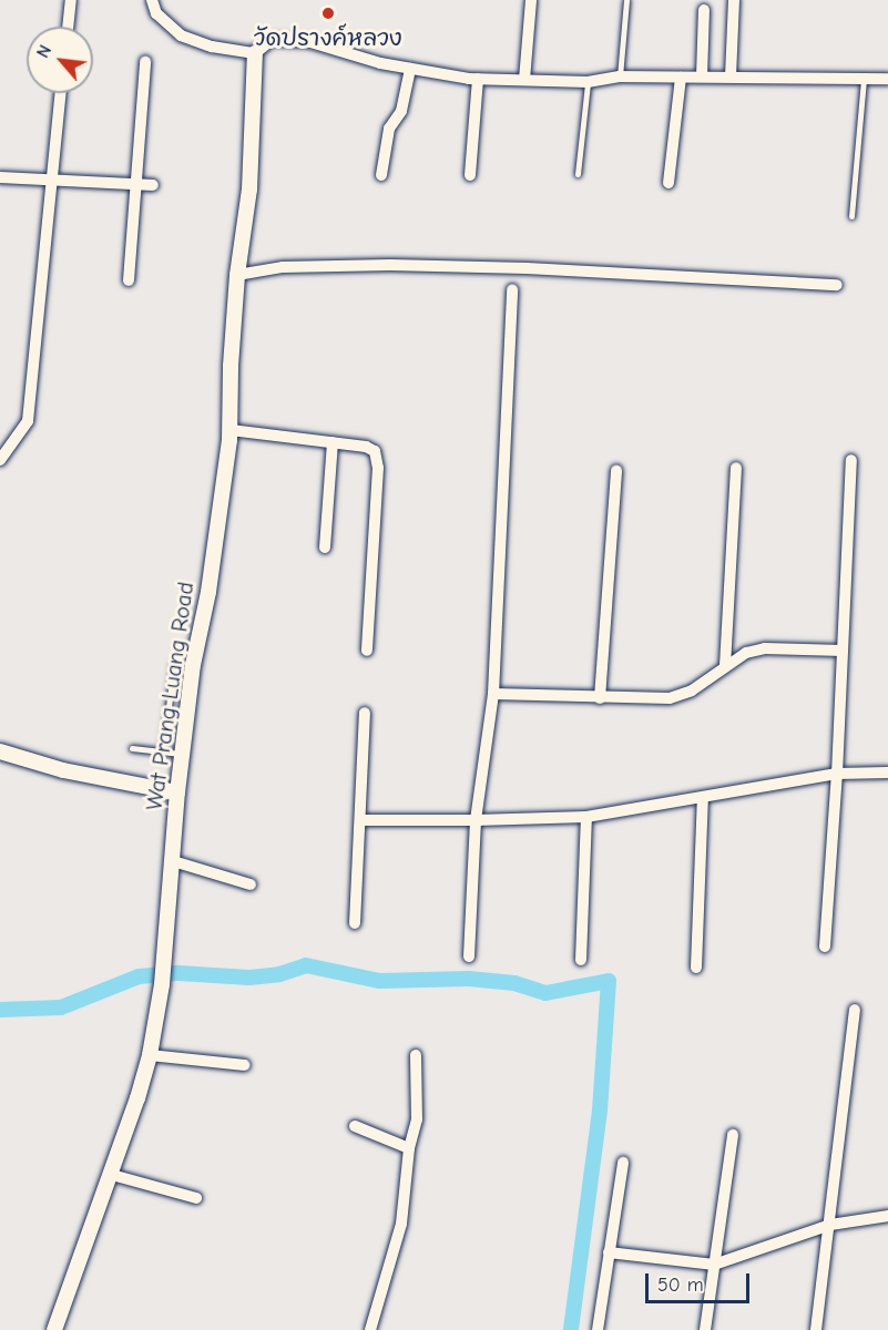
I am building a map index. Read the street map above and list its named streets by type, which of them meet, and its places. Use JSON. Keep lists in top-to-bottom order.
{
  "streets": {
    "street": ["Wat Prang Luang Road"]
  },
  "places": ["วัดปรางค์หลวง"],
  "scale_bar": "50 m",
  "north": "top left"
}
